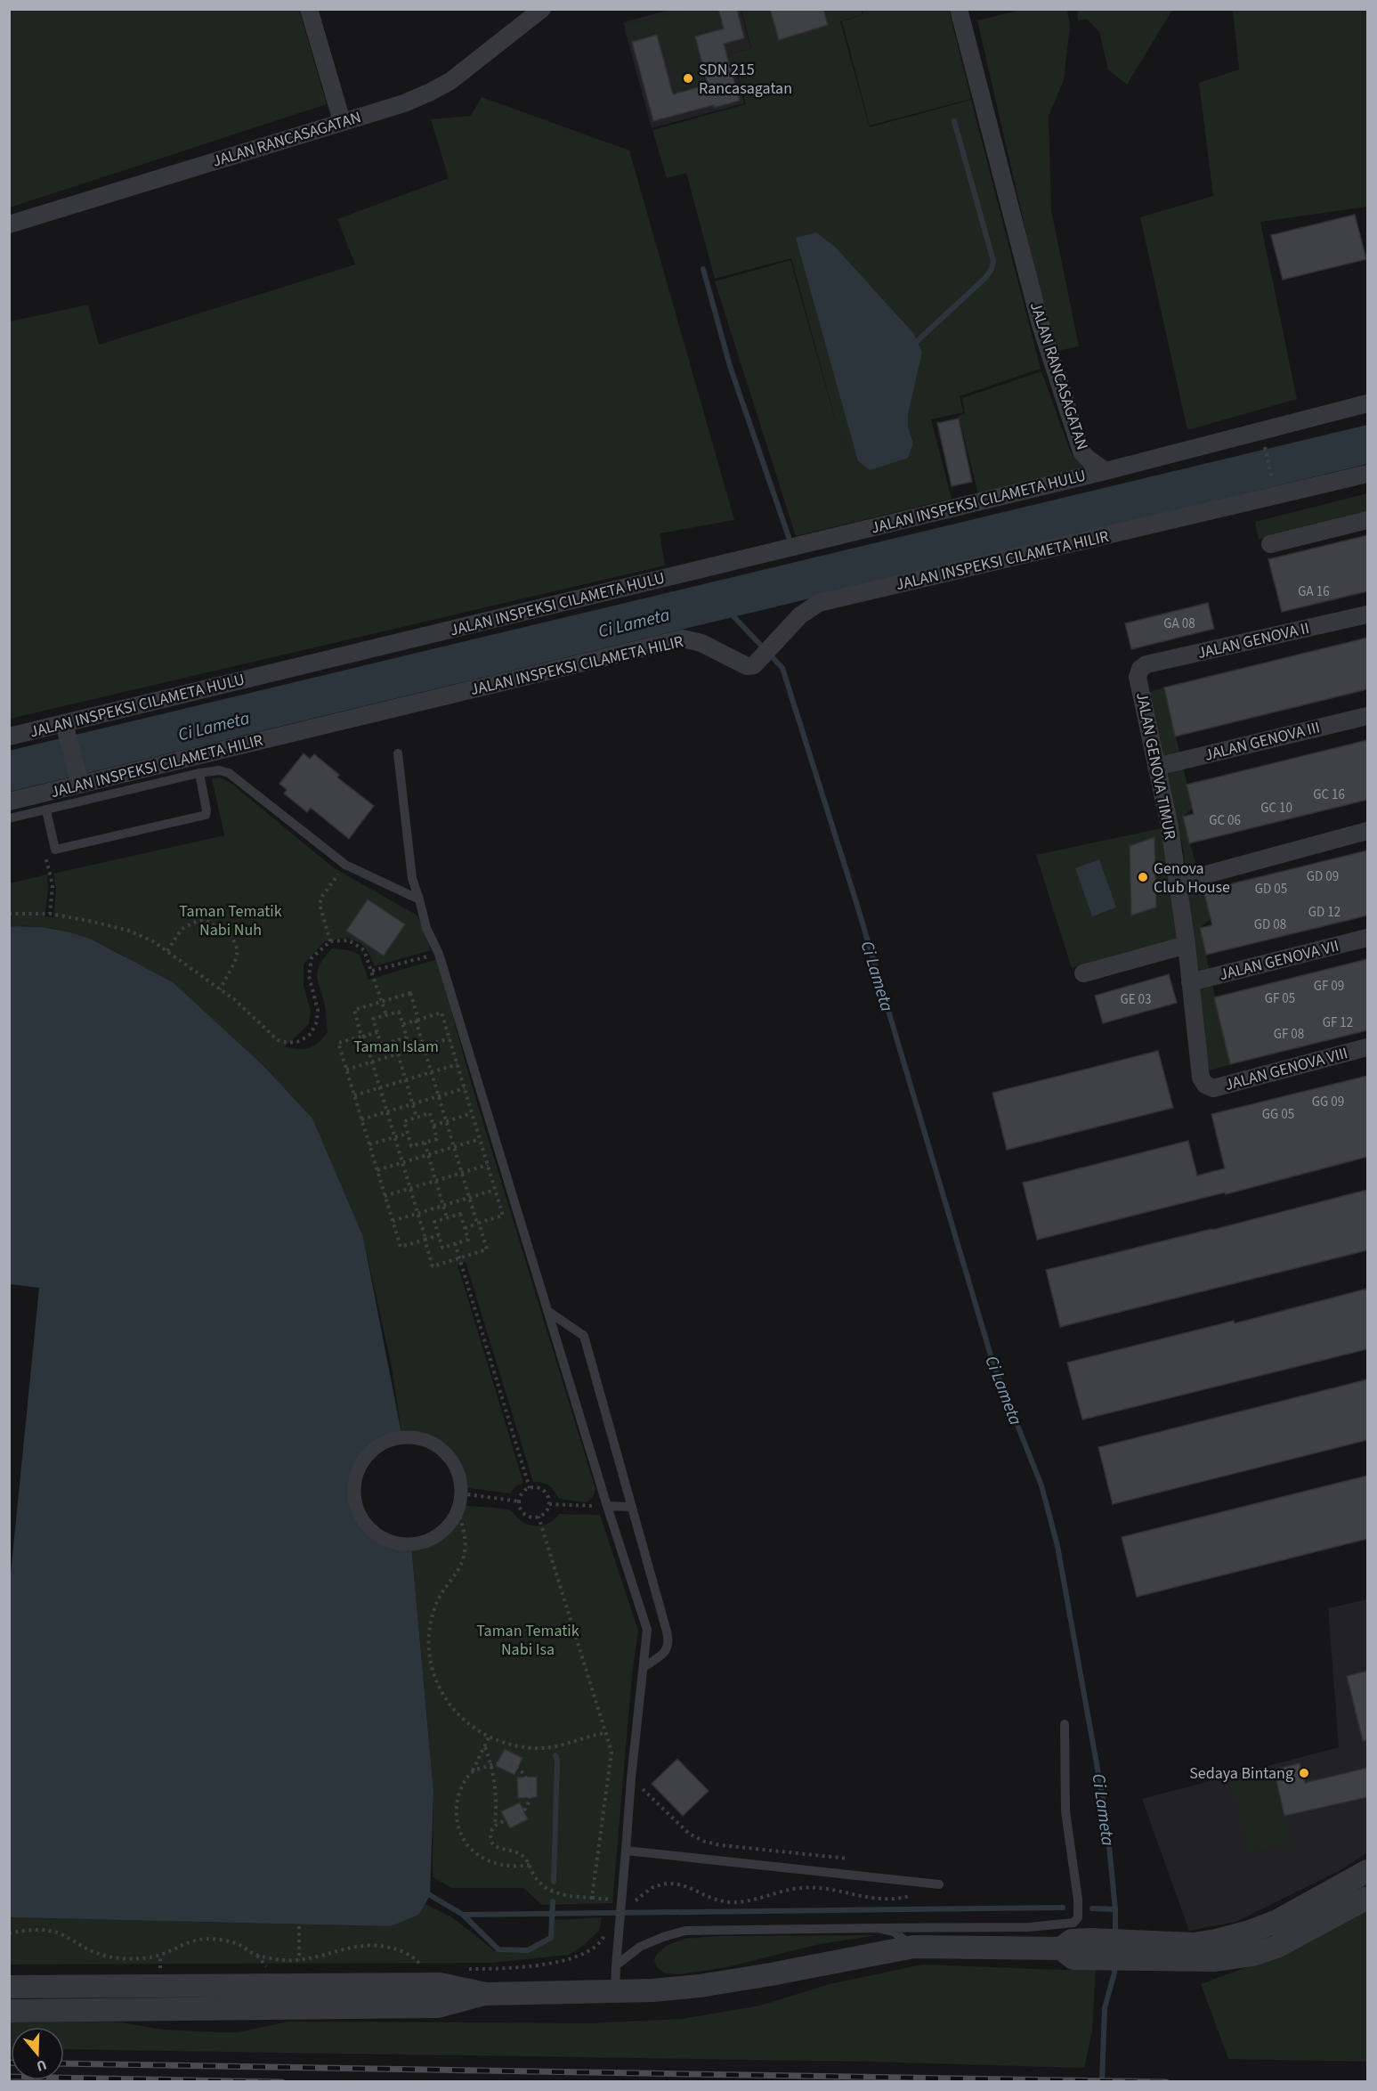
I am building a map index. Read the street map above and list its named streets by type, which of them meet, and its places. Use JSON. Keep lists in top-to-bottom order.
{
  "streets": {
    "street": [
      "JALAN RANCASAGATAN",
      "JALAN INSPEKSI CILAMETA HULU",
      "JALAN INSPEKSI CILAMETA HILIR",
      "JALAN GENOVA II",
      "JALAN GENOVA III",
      "JALAN GENOVA TIMUR",
      "JALAN GENOVA VII",
      "JALAN GENOVA VIII"
    ]
  },
  "crossings": [
    ["JALAN RANCASAGATAN", "JALAN INSPEKSI CILAMETA HULU"],
    ["JALAN GENOVA II", "JALAN GENOVA TIMUR"],
    ["JALAN GENOVA III", "JALAN GENOVA TIMUR"],
    ["JALAN GENOVA TIMUR", "JALAN GENOVA VII"],
    ["JALAN GENOVA TIMUR", "JALAN GENOVA VIII"]
  ],
  "water": ["Ci Lameta"],
  "parks": ["Taman Tematik Nabi Nuh", "Taman Islam", "Taman Tematik Nabi Isa"],
  "places": ["SDN 215 Rancasagatan", "Genova Club House", "Sedaya Bintang"],
  "house_numbers": [
    "GA 16",
    "GA 08",
    "GC 16",
    "GC 10",
    "GC 06",
    "GD 09",
    "GD 05",
    "GD 12",
    "GD 08",
    "GF 09",
    "GF 05",
    "GE 03",
    "GF 12",
    "GF 08",
    "GG 09",
    "GG 05"
  ],
  "north": "bottom"
}
